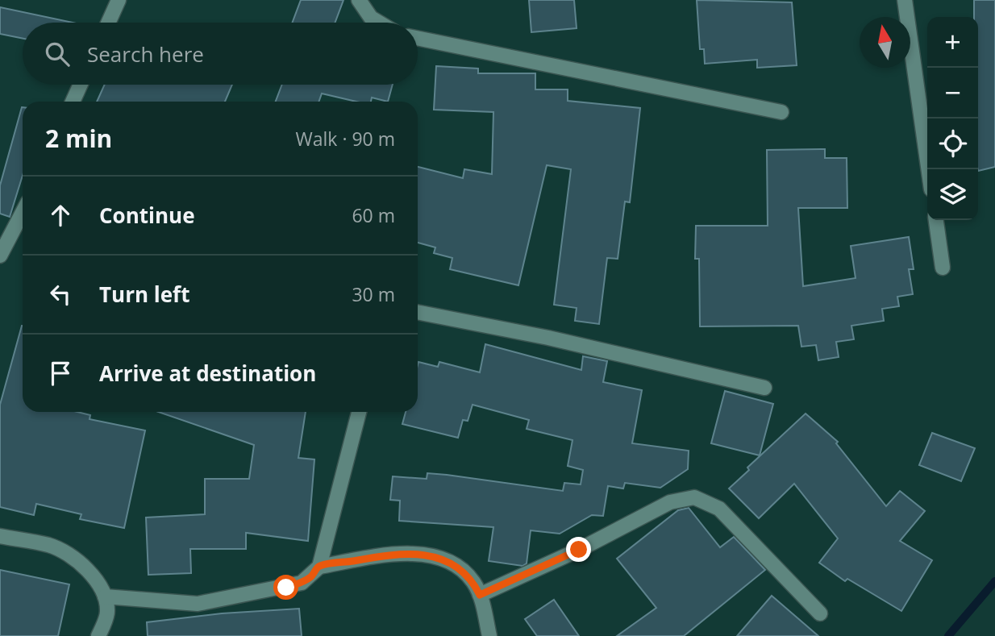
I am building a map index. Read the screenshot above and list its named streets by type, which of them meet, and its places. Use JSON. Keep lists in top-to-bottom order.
{
  "north": "top",
  "page": {
    "map_buttons": ["+", "−"],
    "search": "Search here",
    "heading": ["2 min", "Walk · 90 m"],
    "list": [
      ["Continue", "60 m"],
      ["Turn left", "30 m"],
      "Arrive at destination"
    ]
  }
}
